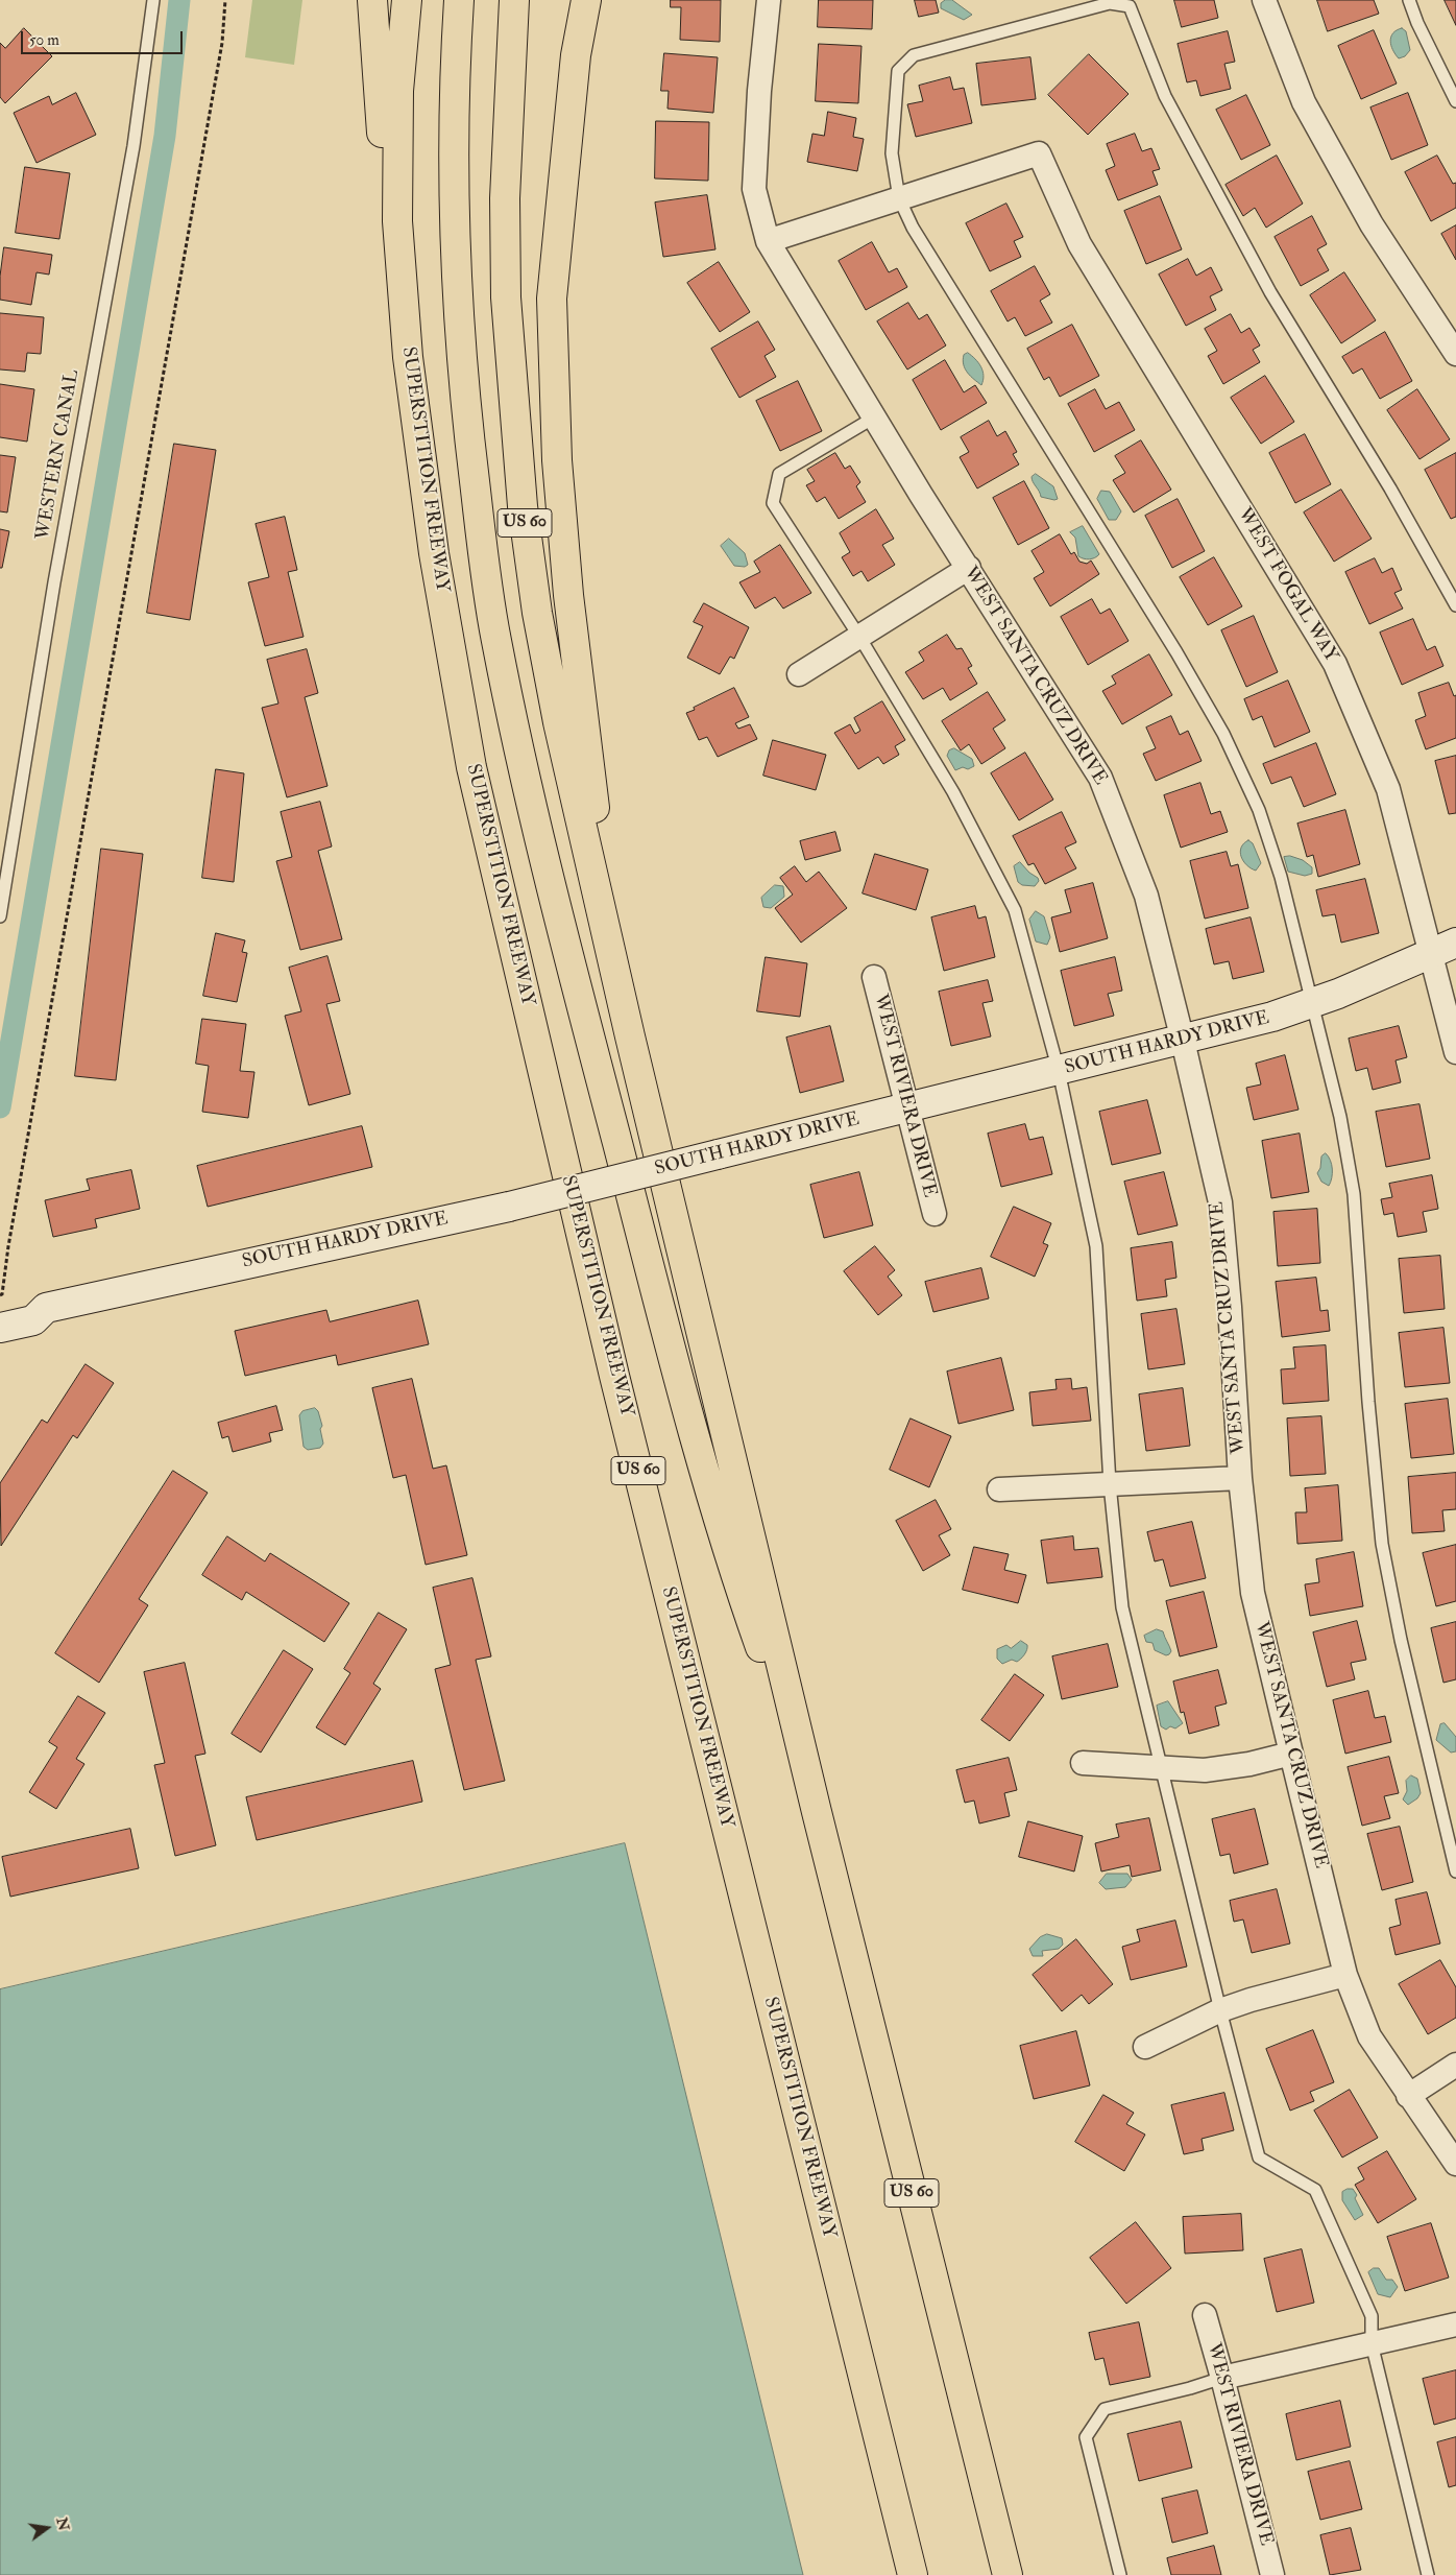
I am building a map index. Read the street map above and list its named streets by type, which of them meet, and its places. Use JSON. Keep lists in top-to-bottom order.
{
  "streets": {
    "highway": ["SUPERSTITION FREEWAY", "US 60"],
    "street": [
      "WEST FOGAL WAY",
      "WEST SANTA CRUZ DRIVE",
      "SOUTH HARDY DRIVE",
      "WEST RIVIERA DRIVE"
    ],
    "lane": ["WESTERN CANAL"]
  },
  "crossings": [
    ["WEST FOGAL WAY", "SOUTH HARDY DRIVE"],
    ["WEST SANTA CRUZ DRIVE", "SOUTH HARDY DRIVE"],
    ["SOUTH HARDY DRIVE", "WEST RIVIERA DRIVE"]
  ],
  "scale_bar": "50 m",
  "north": "right"
}
